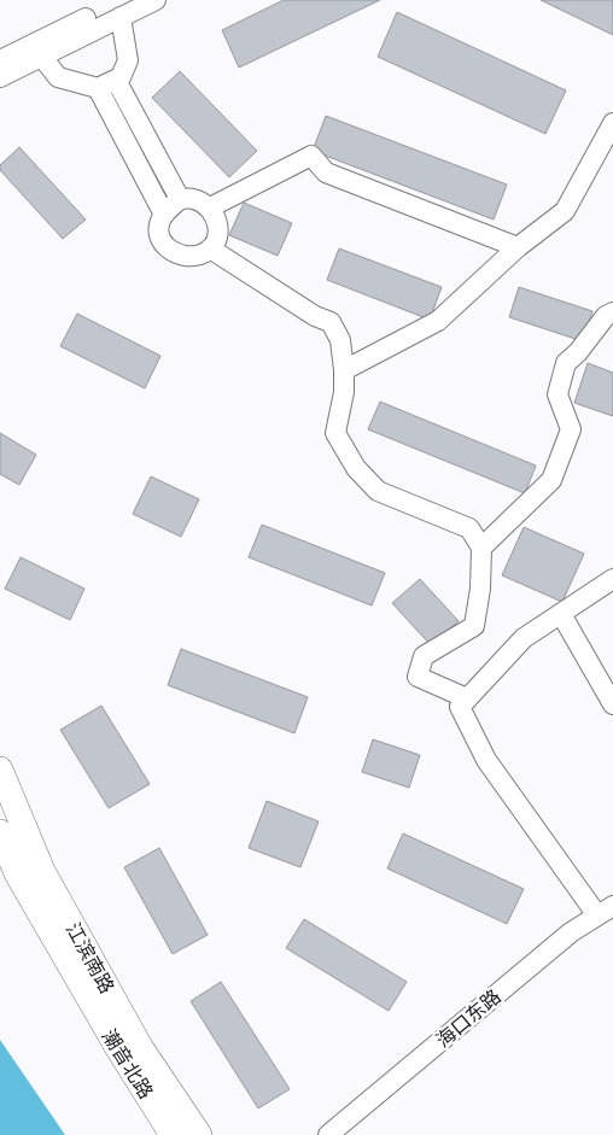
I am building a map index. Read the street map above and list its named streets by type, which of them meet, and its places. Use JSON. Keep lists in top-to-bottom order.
{
  "streets": {
    "main road": ["江滨南路", "潮音北路"],
    "street": ["海口东路"]
  }
}
